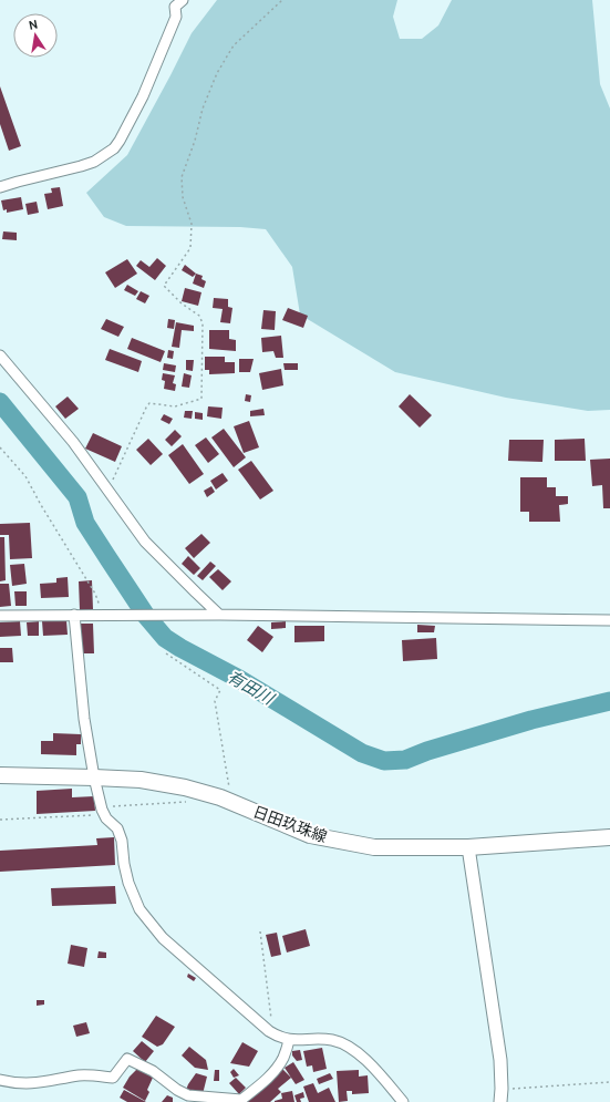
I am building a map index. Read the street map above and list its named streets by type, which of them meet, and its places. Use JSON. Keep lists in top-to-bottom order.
{
  "streets": {
    "main road": ["日田玖珠線"]
  },
  "water": ["有田川"],
  "north": "top"
}
